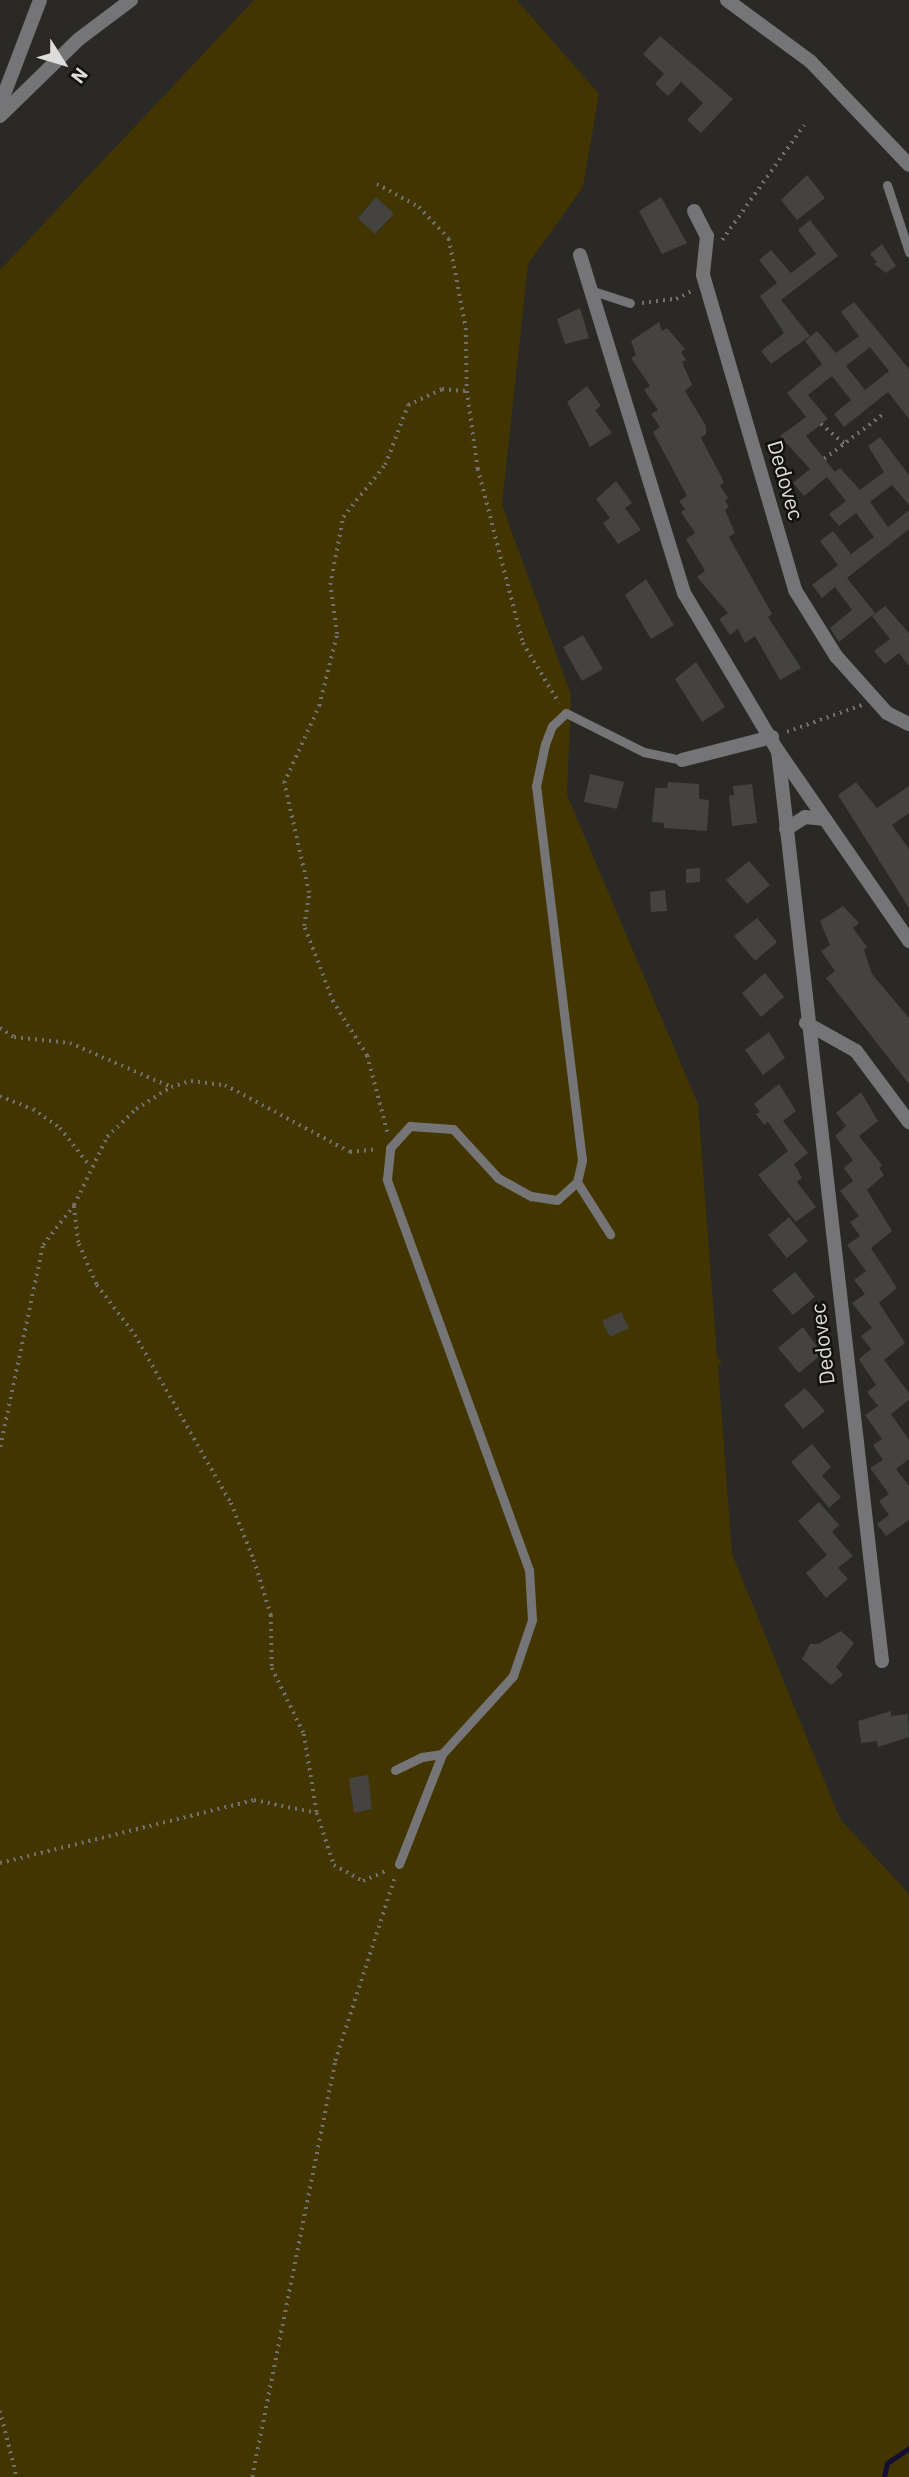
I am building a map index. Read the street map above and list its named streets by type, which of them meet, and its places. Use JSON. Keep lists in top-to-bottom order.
{
  "streets": {
    "street": ["Dedovec"]
  },
  "north": "bottom right"
}
